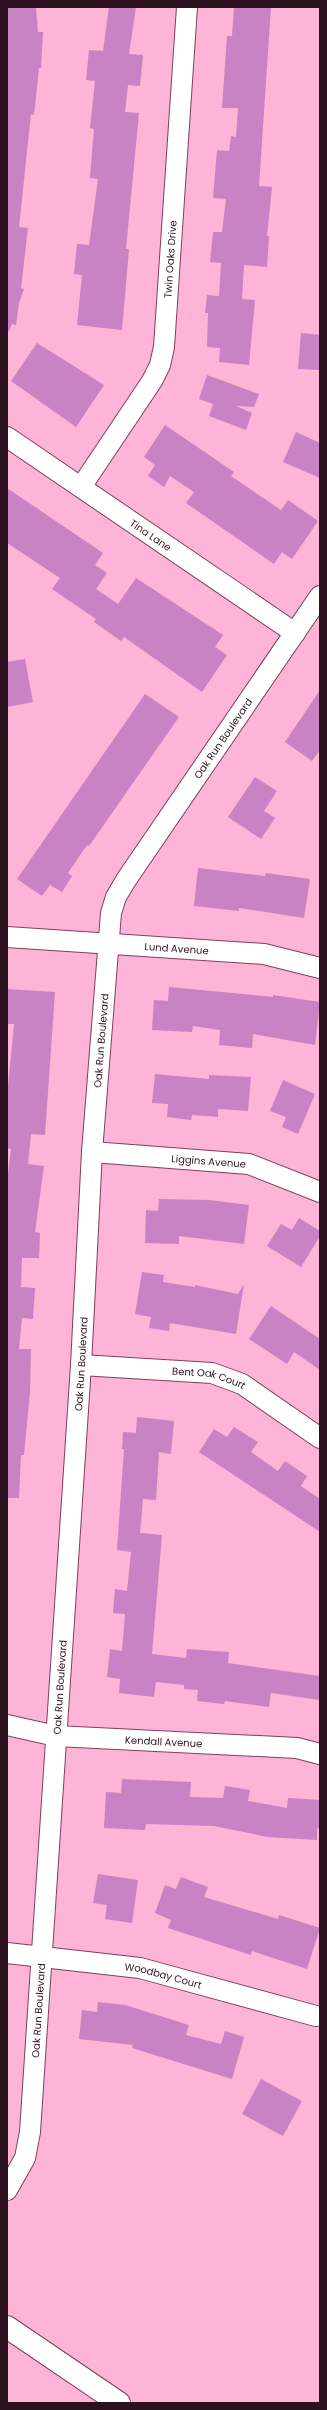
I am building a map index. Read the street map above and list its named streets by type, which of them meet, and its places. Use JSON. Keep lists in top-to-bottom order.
{
  "streets": {
    "street": [
      "Twin Oaks Drive",
      "Tina Lane",
      "Oak Run Boulevard",
      "Lund Avenue",
      "Liggins Avenue",
      "Bent Oak Court",
      "Kendall Avenue",
      "Woodbay Court"
    ]
  },
  "crossings": [
    ["Twin Oaks Drive", "Tina Lane"],
    ["Tina Lane", "Oak Run Boulevard"],
    ["Oak Run Boulevard", "Lund Avenue"],
    ["Oak Run Boulevard", "Liggins Avenue"],
    ["Oak Run Boulevard", "Bent Oak Court"],
    ["Oak Run Boulevard", "Kendall Avenue"],
    ["Oak Run Boulevard", "Woodbay Court"]
  ]
}
